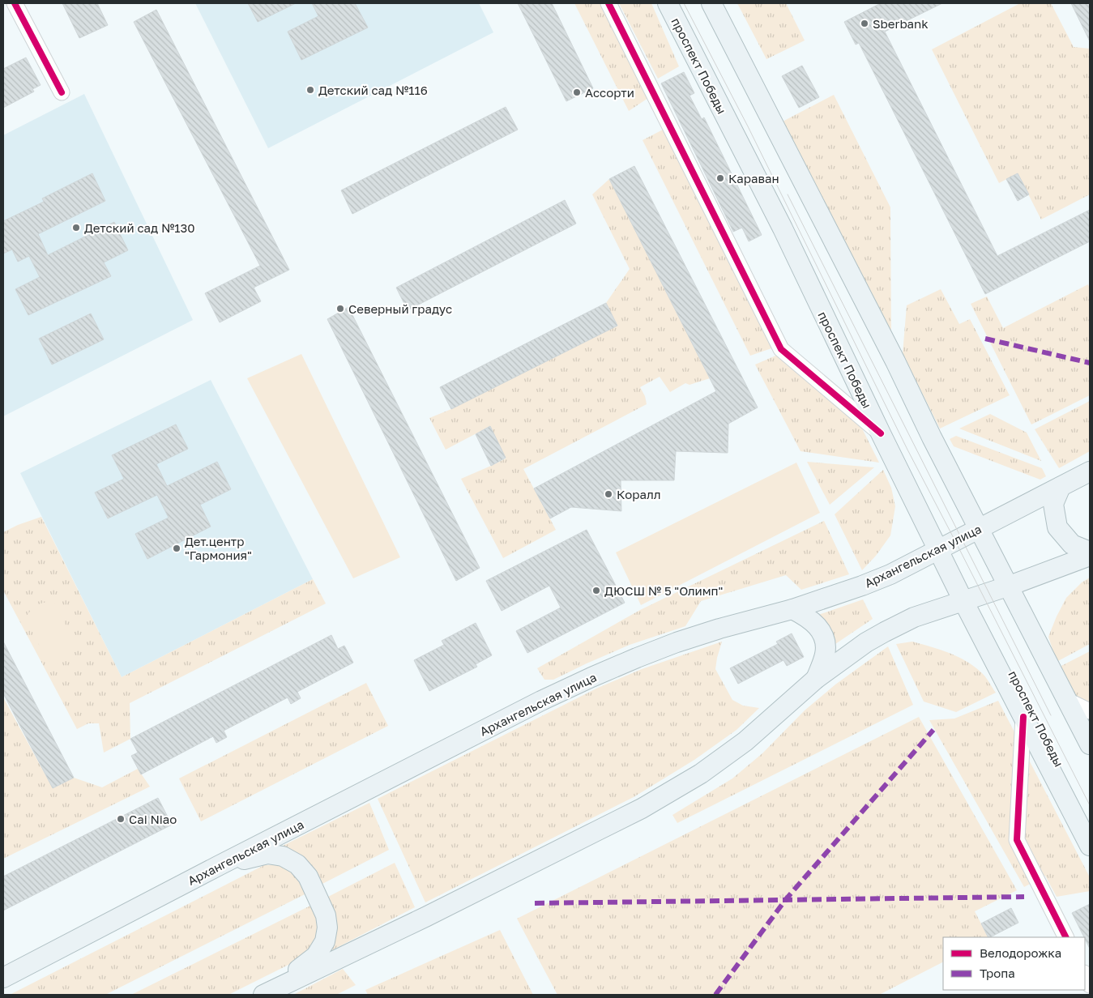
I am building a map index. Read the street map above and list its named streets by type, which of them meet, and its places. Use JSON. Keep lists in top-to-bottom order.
{
  "streets": {
    "main road": ["проспект Победы", "Архангельская улица"]
  },
  "crossings": [
    ["проспект Победы", "Архангельская улица"]
  ],
  "places": [
    "Sberbank",
    "Детский сад №116",
    "Ассорти",
    "Караван",
    "Детский сад №130",
    "Северный градус",
    "Коралл",
    "Дет.центр \"Гармония\"",
    "ДЮСШ № 5 \"Олимп\"",
    "Cai Niao"
  ],
  "legend": ["Велодорожка", "Тропа"]
}
